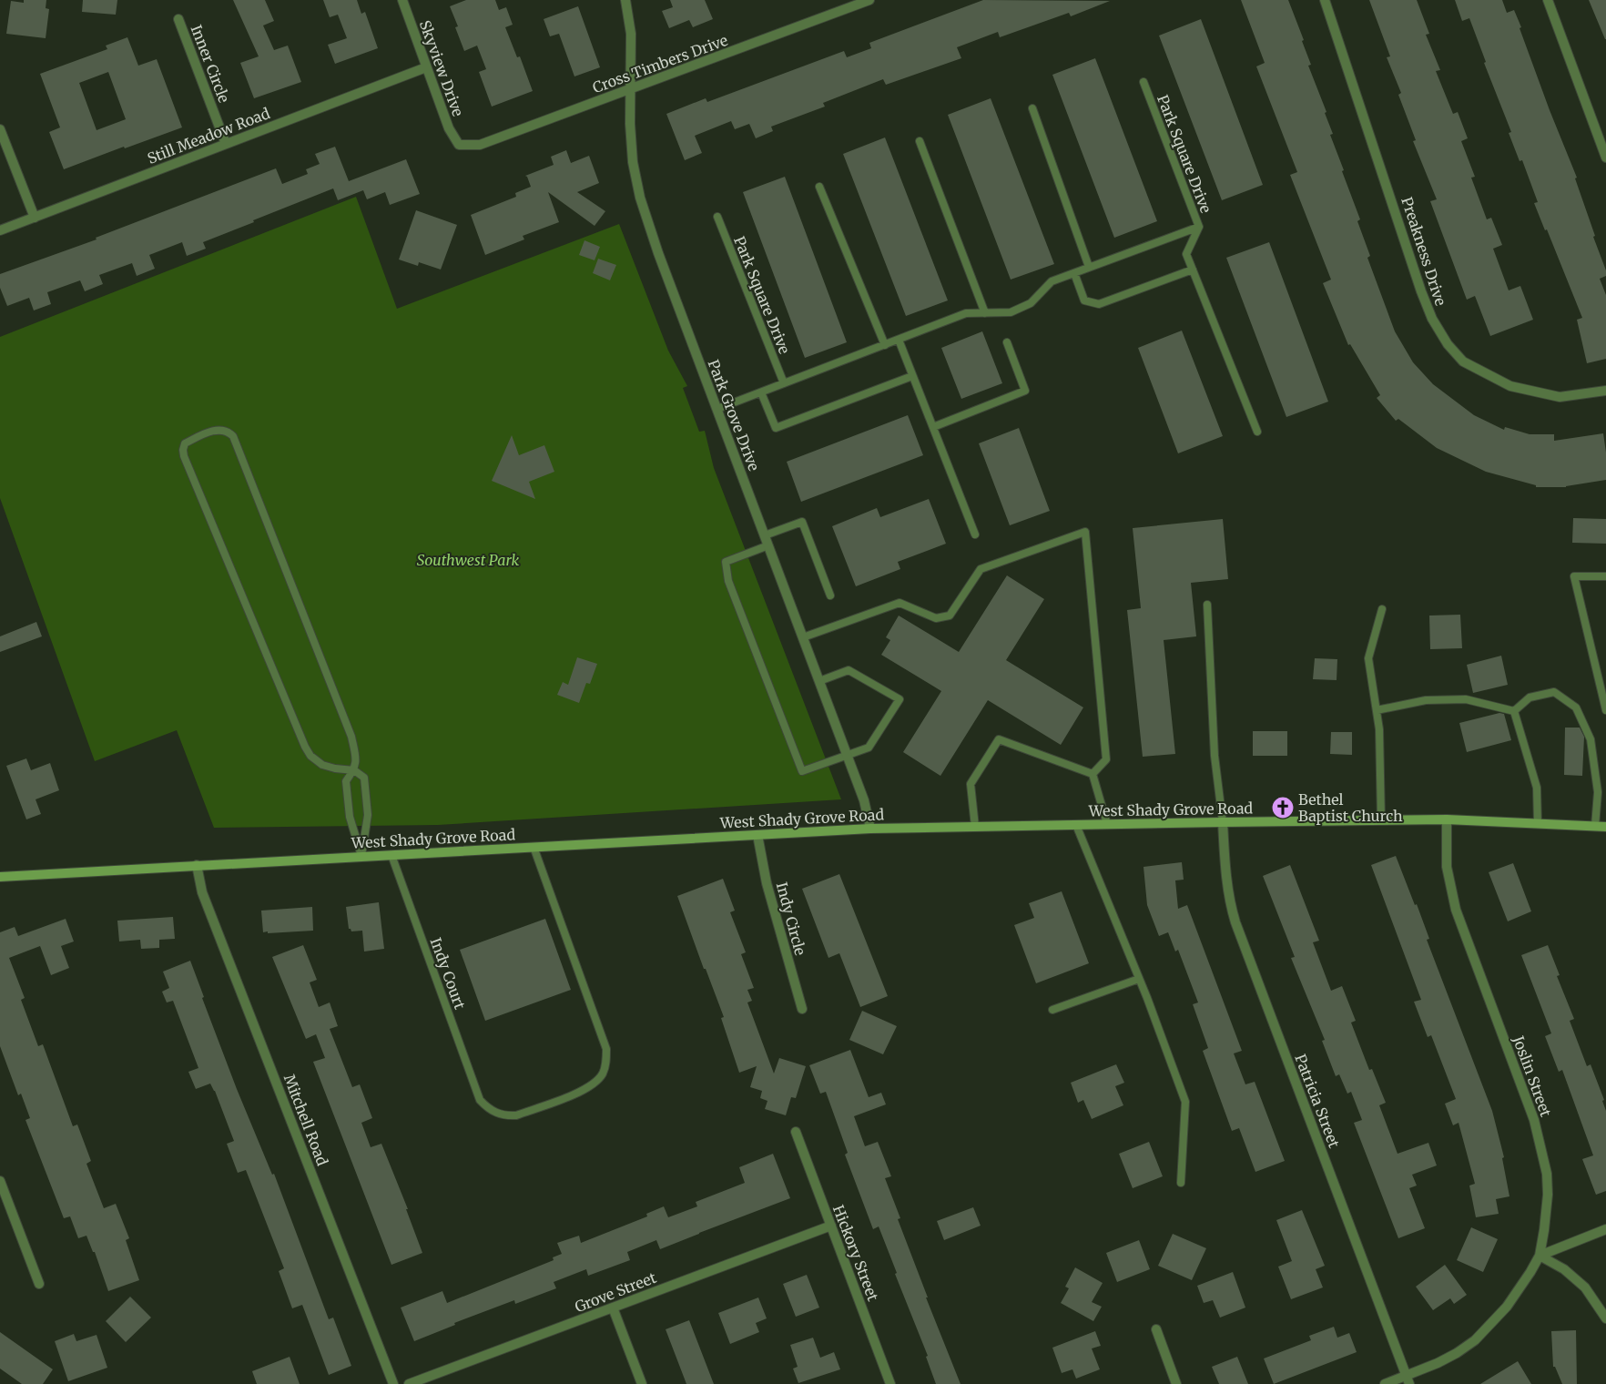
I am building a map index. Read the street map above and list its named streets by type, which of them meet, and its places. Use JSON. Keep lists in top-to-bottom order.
{
  "streets": {
    "main road": ["West Shady Grove Road"],
    "street": [
      "Inner Circle",
      "Cross Timbers Drive",
      "Skyview Drive",
      "Still Meadow Road",
      "Preakness Drive",
      "Park Grove Drive",
      "Indy Circle",
      "Joslin Street",
      "Patricia Street",
      "Mitchell Road",
      "Hickory Street",
      "Grove Street"
    ],
    "lane": ["Park Square Drive", "Indy Court"]
  },
  "crossings": [
    ["Inner Circle", "Still Meadow Road"],
    ["Cross Timbers Drive", "Skyview Drive"],
    ["Cross Timbers Drive", "Park Grove Drive"],
    ["Skyview Drive", "Still Meadow Road"],
    ["Park Square Drive", "Park Grove Drive"],
    ["Park Grove Drive", "West Shady Grove Road"],
    ["West Shady Grove Road", "Indy Circle"],
    ["West Shady Grove Road", "Indy Court"],
    ["West Shady Grove Road", "Joslin Street"],
    ["West Shady Grove Road", "Patricia Street"],
    ["West Shady Grove Road", "Mitchell Road"],
    ["Joslin Street", "Patricia Street"],
    ["Hickory Street", "Grove Street"]
  ],
  "parks": ["Southwest Park"],
  "places": {
    "church": ["Bethel Baptist Church"]
  }
}
